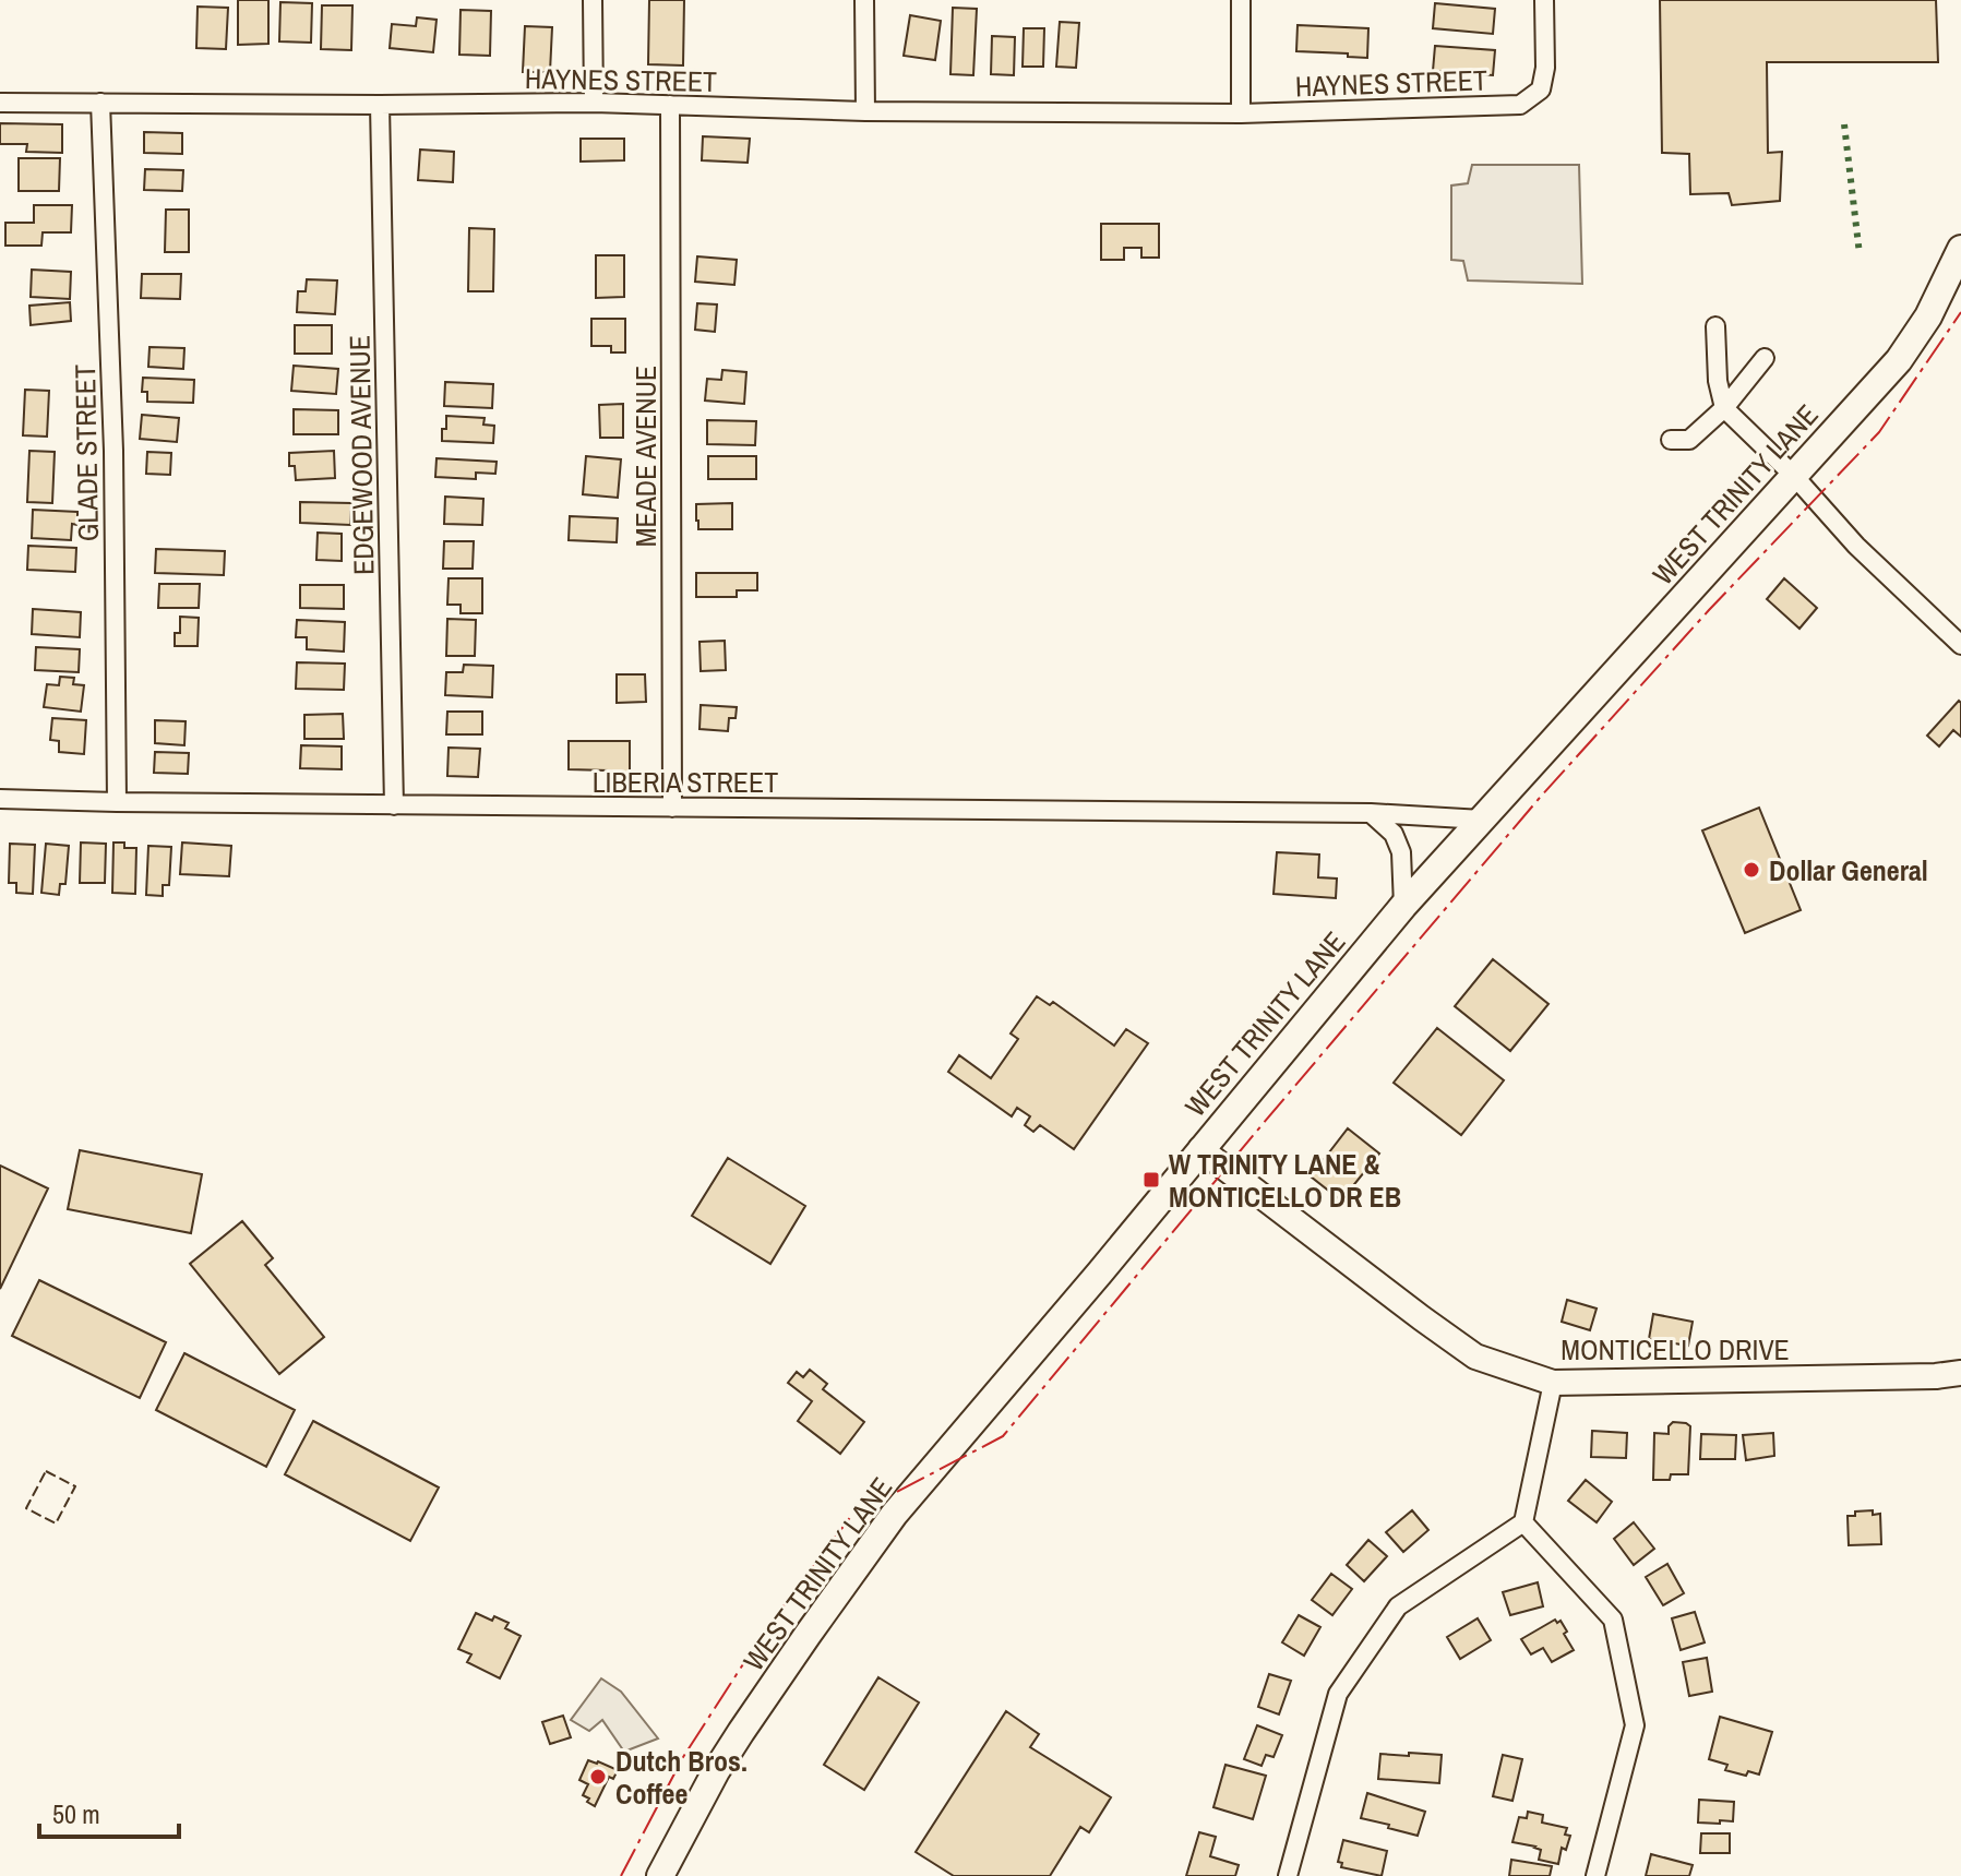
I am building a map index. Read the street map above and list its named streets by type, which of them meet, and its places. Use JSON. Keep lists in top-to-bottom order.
{
  "streets": {
    "main road": ["WEST TRINITY LANE"],
    "street": [
      "HAYNES STREET",
      "GLADE STREET",
      "EDGEWOOD AVENUE",
      "MEADE AVENUE",
      "LIBERIA STREET",
      "MONTICELLO DRIVE"
    ]
  },
  "crossings": [
    ["HAYNES STREET", "GLADE STREET"],
    ["HAYNES STREET", "EDGEWOOD AVENUE"],
    ["HAYNES STREET", "MEADE AVENUE"],
    ["GLADE STREET", "LIBERIA STREET"],
    ["EDGEWOOD AVENUE", "LIBERIA STREET"],
    ["MEADE AVENUE", "LIBERIA STREET"],
    ["WEST TRINITY LANE", "LIBERIA STREET"],
    ["WEST TRINITY LANE", "MONTICELLO DRIVE"]
  ],
  "places": {
    "other": ["Dollar General", "Dutch Bros. Coffee"],
    "transit": ["W TRINITY LANE & MONTICELLO DR EB"]
  },
  "scale_bar": "50 m"
}
